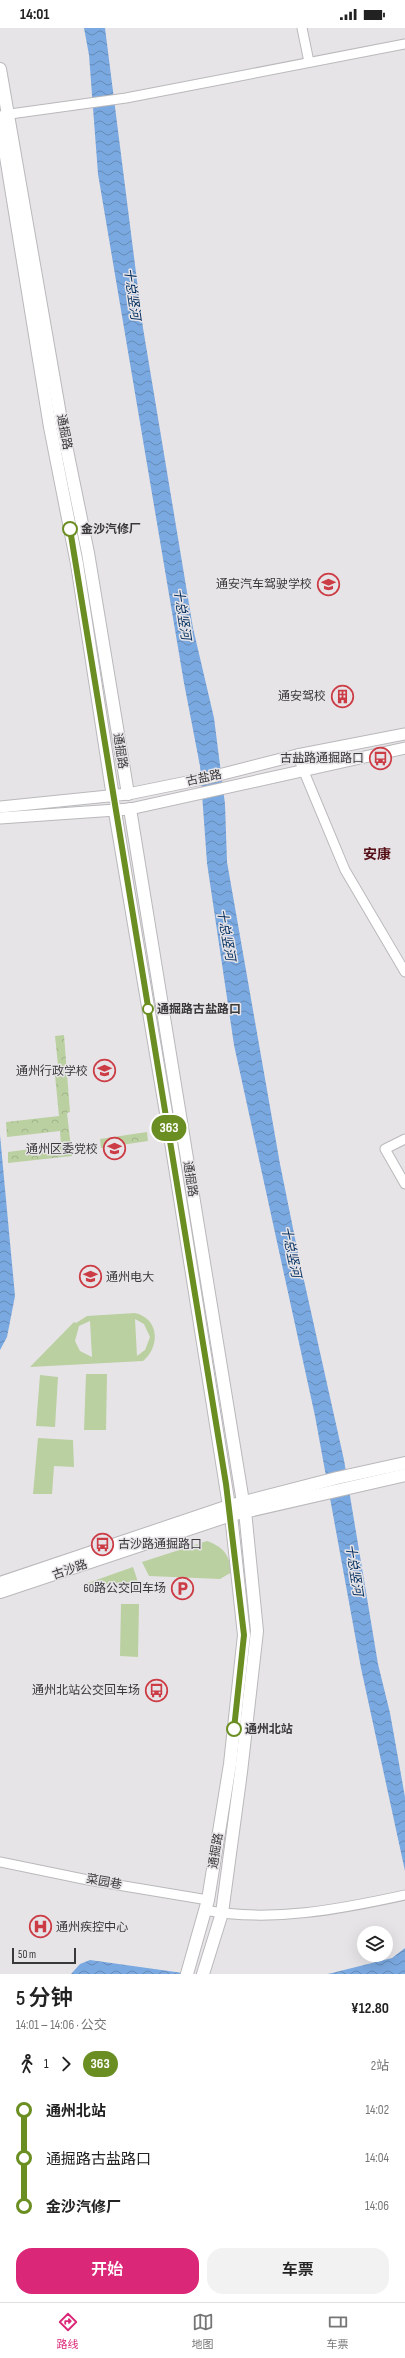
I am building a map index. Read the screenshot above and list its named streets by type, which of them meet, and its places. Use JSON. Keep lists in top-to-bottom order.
{
  "streets": {
    "main road": ["通掘路", "古沙路"],
    "street": ["古盐路", "菜园巷"]
  },
  "crossings": [
    ["通掘路", "古盐路"],
    ["通掘路", "古沙路"],
    ["通掘路", "菜园巷"]
  ],
  "districts": ["安康"],
  "water": ["十总竖河"],
  "places": {
    "other": ["金沙汽修厂", "通掘路古盐路口", "通州北站"],
    "school or university": [
      "通安汽车驾驶学校",
      "通州行政学校",
      "通州区委党校",
      "通州电大"
    ],
    "building": ["通安驾校"],
    "bus stop": ["古盐路通掘路口", "古沙路通掘路口", "通州北站公交回车场"],
    "parking": ["60路公交回车场"],
    "hospital": ["通州疾控中心"]
  },
  "lines": ["bus line 363"],
  "scale_bar": "50 m",
  "page": {
    "status": "14:01",
    "on_map": "363",
    "scale": "50 m",
    "heading": ["5 分钟", "14:01 – 14:06 · 公交", "¥12.80"],
    "legs": ["1", "363", "2站"],
    "list": [
      {
        "name": "通州北站",
        "value": "14:02"
      },
      {
        "name": "通掘路古盐路口",
        "value": "14:04"
      },
      {
        "name": "金沙汽修厂",
        "value": "14:06"
      }
    ],
    "buttons": ["开始", "车票"],
    "tabs": ["路线", "地图", "车票"]
  }
}
